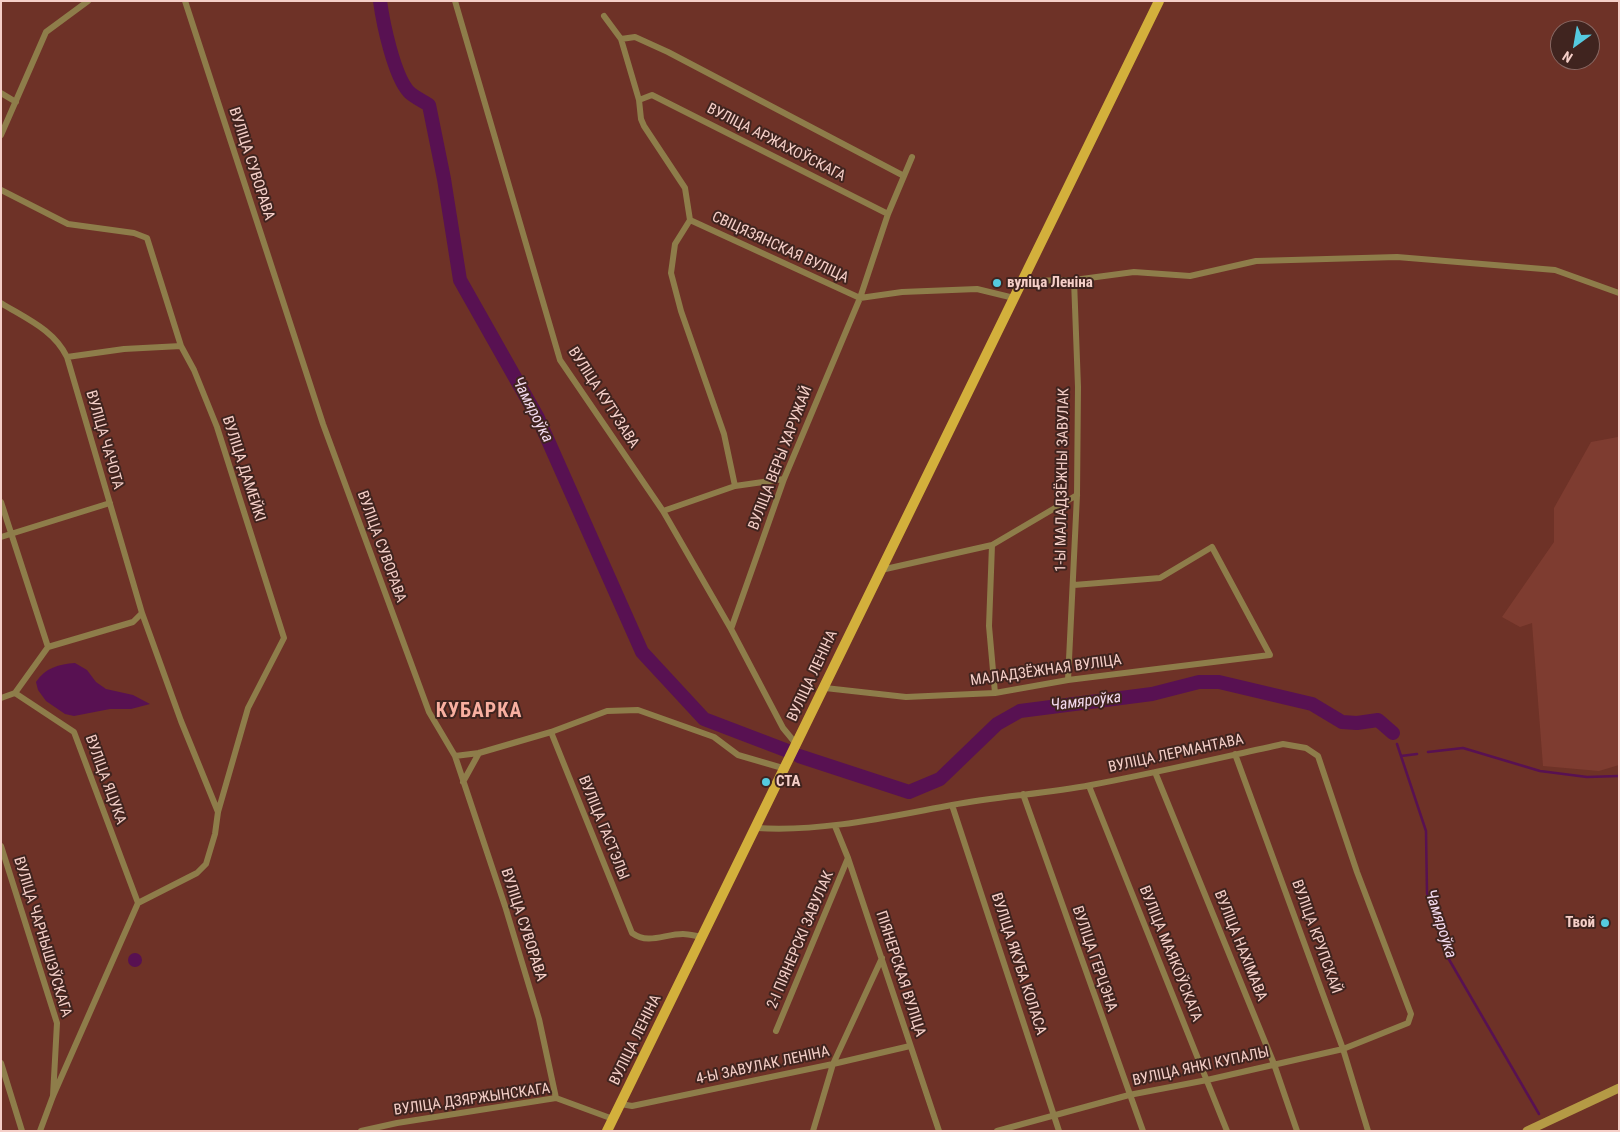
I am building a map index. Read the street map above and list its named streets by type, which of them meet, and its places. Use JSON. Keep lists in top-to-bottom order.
{
  "streets": {
    "main road": ["ВУЛІЦА ЛЕНІНА"],
    "street": [
      "ВУЛІЦА АРЖАХОЎСКАГА",
      "ВУЛІЦА СУВОРАВА",
      "СВІЦЯЗЯНСКАЯ ВУЛІЦА",
      "ВУЛІЦА КУТУЗАВА",
      "ВУЛІЦА ЧАЧОТА",
      "ВУЛІЦА ВЕРЫ ХАРУЖАЙ",
      "ВУЛІЦА ДАМЕЙКІ",
      "1-Ы МАЛАДЗЁЖНЫ ЗАВУЛАК",
      "МАЛАДЗЁЖНАЯ ВУЛІЦА",
      "ВУЛІЦА ЛЕРМАНТАВА",
      "ВУЛІЦА ЯЦУКА",
      "ВУЛІЦА ГАСТЭЛЫ",
      "ВУЛІЦА ЧАРНЫШЭЎСКАГА",
      "ВУЛІЦА КРУПСКАЙ",
      "2-І ПІЯНЕРСКІ ЗАВУЛАК",
      "ВУЛІЦА НАХІМАВА",
      "ВУЛІЦА МАЯКОЎСКАГА",
      "ВУЛІЦА ГЕРЦЭНА",
      "ВУЛІЦА ЯКУБА КОЛАСА",
      "ПІЯНЕРСКАЯ ВУЛІЦА",
      "4-Ы ЗАВУЛАК ЛЕНІНА",
      "ВУЛІЦА ЯНКІ КУПАЛЫ",
      "ВУЛІЦА ДЗЯРЖЫНСКАГА"
    ]
  },
  "crossings": [
    ["ВУЛІЦА АРЖАХОЎСКАГА", "ВУЛІЦА ВЕРЫ ХАРУЖАЙ"],
    ["ВУЛІЦА СУВОРАВА", "ВУЛІЦА ДЗЯРЖЫНСКАГА"],
    ["СВІЦЯЗЯНСКАЯ ВУЛІЦА", "ВУЛІЦА ВЕРЫ ХАРУЖАЙ"],
    ["ВУЛІЦА КУТУЗАВА", "ВУЛІЦА ВЕРЫ ХАРУЖАЙ"],
    ["ВУЛІЦА КУТУЗАВА", "ВУЛІЦА ЛЕНІНА"],
    ["ВУЛІЦА ЧАЧОТА", "ВУЛІЦА ДАМЕЙКІ"],
    ["ВУЛІЦА ДАМЕЙКІ", "ВУЛІЦА ЯЦУКА"],
    ["ВУЛІЦА ДАМЕЙКІ", "ВУЛІЦА ЧАРНЫШЭЎСКАГА"],
    ["1-Ы МАЛАДЗЁЖНЫ ЗАВУЛАК", "МАЛАДЗЁЖНАЯ ВУЛІЦА"],
    ["МАЛАДЗЁЖНАЯ ВУЛІЦА", "ВУЛІЦА ЛЕНІНА"],
    ["ВУЛІЦА ЛЕНІНА", "ВУЛІЦА ЛЕРМАНТАВА"],
    ["ВУЛІЦА ЛЕНІНА", "ВУЛІЦА ГАСТЭЛЫ"],
    ["ВУЛІЦА ЛЕНІНА", "4-Ы ЗАВУЛАК ЛЕНІНА"],
    ["ВУЛІЦА ЛЕНІНА", "ВУЛІЦА ДЗЯРЖЫНСКАГА"],
    ["ВУЛІЦА ЛЕРМАНТАВА", "ВУЛІЦА КРУПСКАЙ"],
    ["ВУЛІЦА ЛЕРМАНТАВА", "ВУЛІЦА НАХІМАВА"],
    ["ВУЛІЦА ЛЕРМАНТАВА", "ВУЛІЦА МАЯКОЎСКАГА"],
    ["ВУЛІЦА ЛЕРМАНТАВА", "ВУЛІЦА ГЕРЦЭНА"],
    ["ВУЛІЦА ЛЕРМАНТАВА", "ВУЛІЦА ЯКУБА КОЛАСА"],
    ["ВУЛІЦА ЛЕРМАНТАВА", "ПІЯНЕРСКАЯ ВУЛІЦА"],
    ["ВУЛІЦА ЛЕРМАНТАВА", "ВУЛІЦА ЯНКІ КУПАЛЫ"],
    ["ВУЛІЦА ЯЦУКА", "ВУЛІЦА ЧАРНЫШЭЎСКАГА"],
    ["ВУЛІЦА КРУПСКАЙ", "ВУЛІЦА ЯНКІ КУПАЛЫ"],
    ["2-І ПІЯНЕРСКІ ЗАВУЛАК", "ПІЯНЕРСКАЯ ВУЛІЦА"],
    ["ВУЛІЦА НАХІМАВА", "ВУЛІЦА ЯНКІ КУПАЛЫ"],
    ["ВУЛІЦА МАЯКОЎСКАГА", "ВУЛІЦА ЯНКІ КУПАЛЫ"],
    ["ВУЛІЦА ГЕРЦЭНА", "ВУЛІЦА ЯНКІ КУПАЛЫ"],
    ["ВУЛІЦА ЯКУБА КОЛАСА", "ВУЛІЦА ЯНКІ КУПАЛЫ"],
    ["ПІЯНЕРСКАЯ ВУЛІЦА", "4-Ы ЗАВУЛАК ЛЕНІНА"]
  ],
  "districts": ["КУБАРКА"],
  "water": ["Чамяроўка"],
  "places": ["вуліца Леніна", "СТА", "Твой"],
  "north": "bottom left"
}
